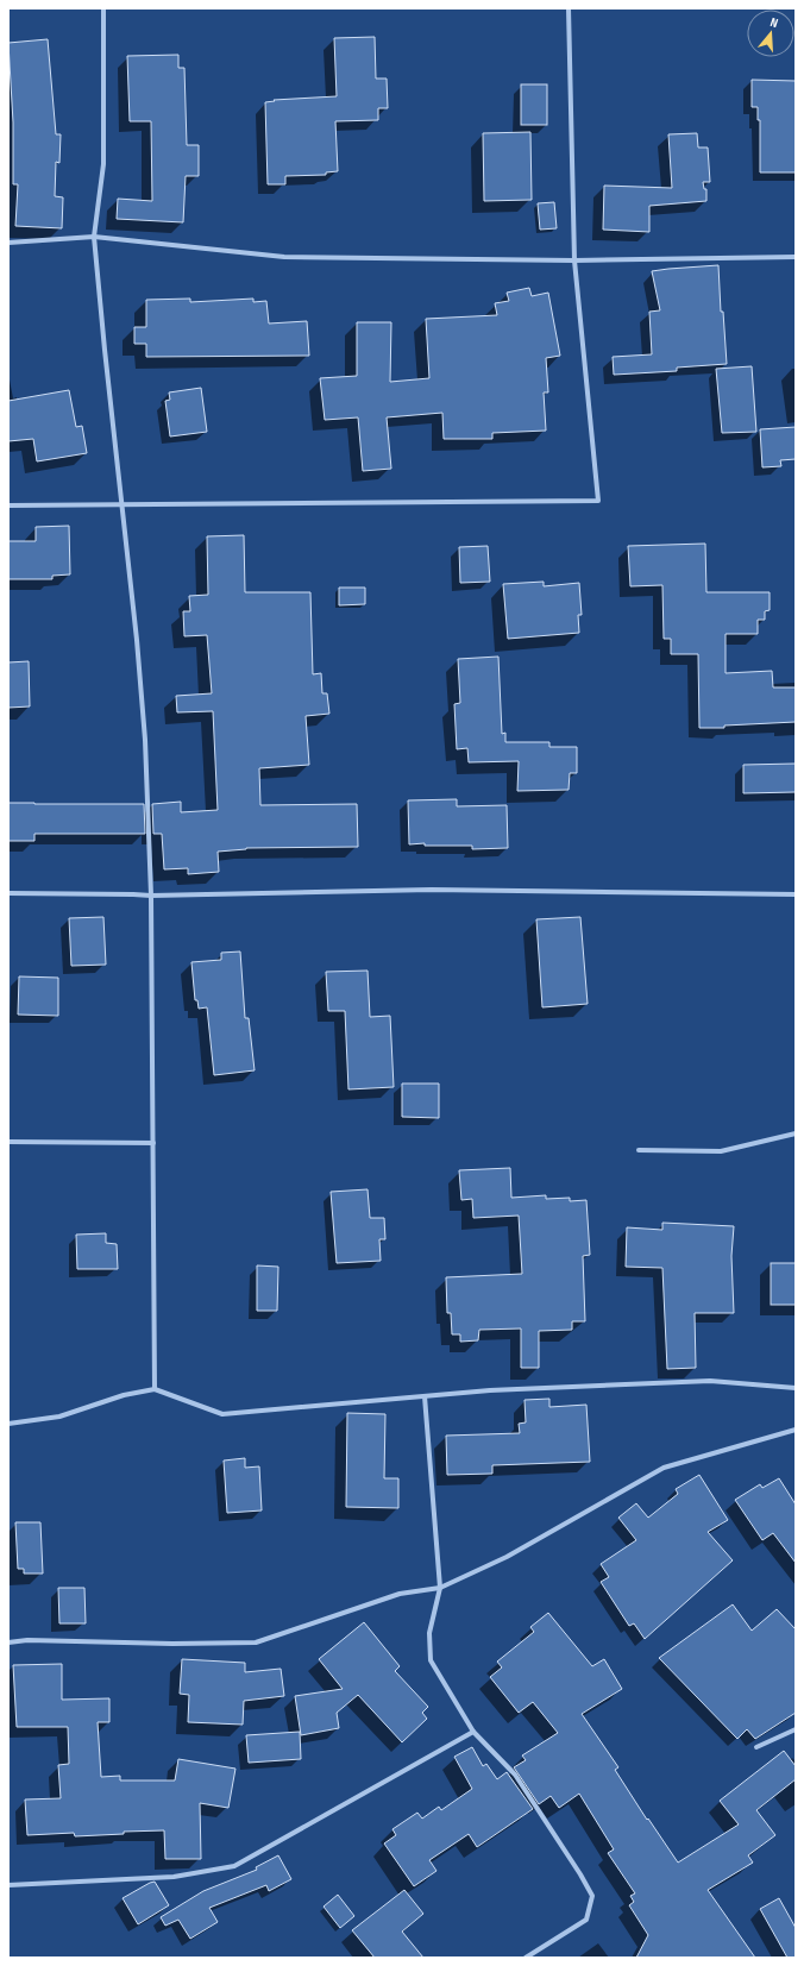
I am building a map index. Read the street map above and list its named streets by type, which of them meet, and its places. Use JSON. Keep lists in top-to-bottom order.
{
  "north": "top"
}
